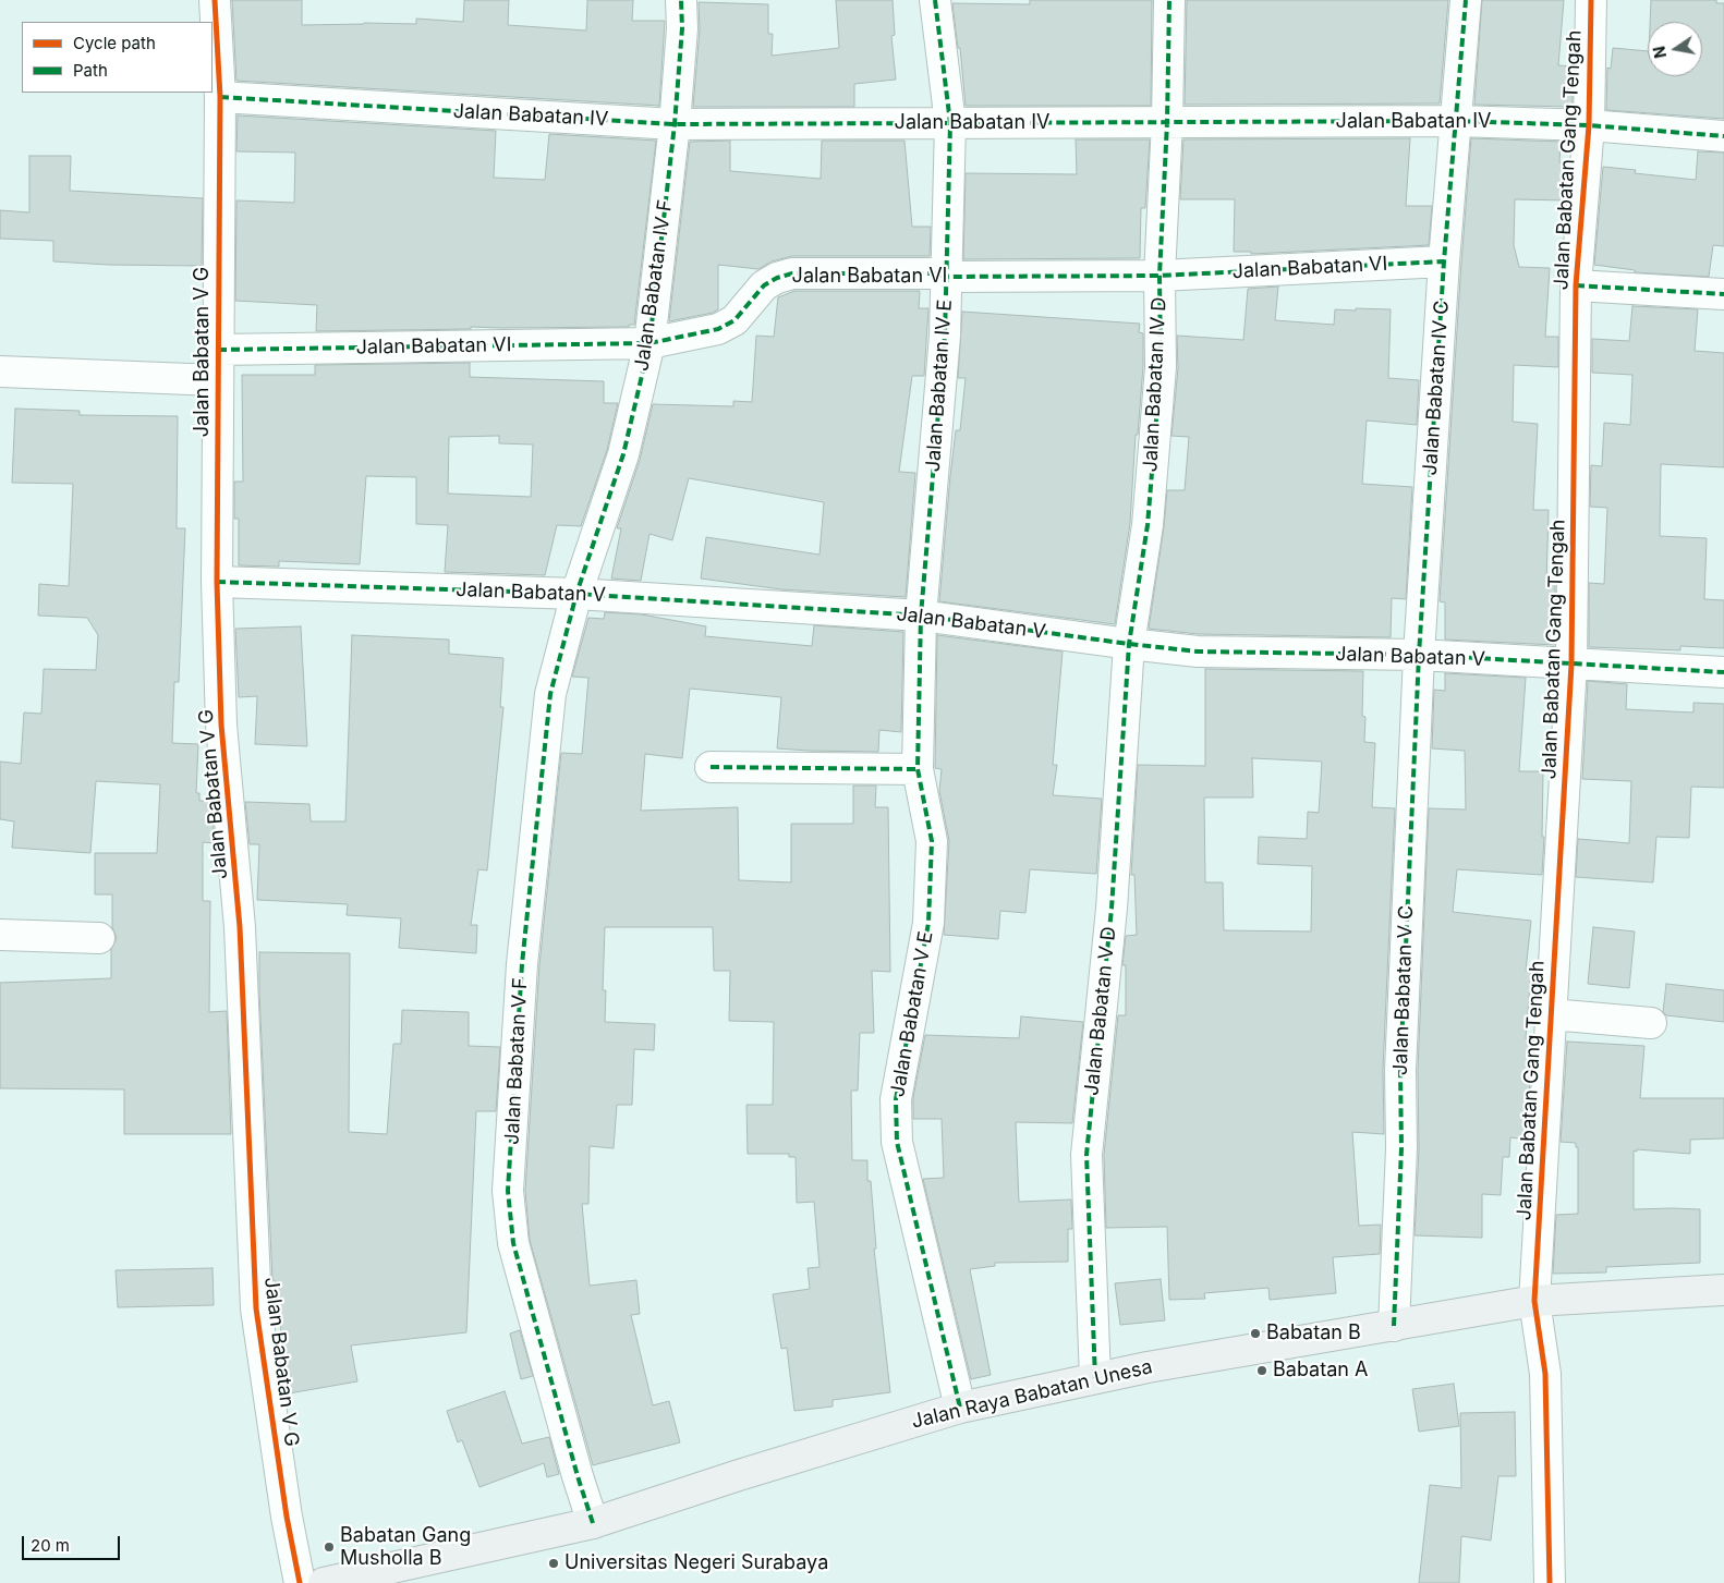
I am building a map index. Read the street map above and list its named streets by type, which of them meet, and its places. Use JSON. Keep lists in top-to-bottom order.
{
  "streets": {
    "main road": ["Jalan Raya Babatan Unesa"],
    "street": [
      "Jalan Babatan IV",
      "Jalan Babatan Gang Tengah",
      "Jalan Babatan VI",
      "Jalan Babatan IV F",
      "Jalan Babatan V G",
      "Jalan Babatan IV D",
      "Jalan Babatan IV E",
      "Jalan Babatan IV C",
      "Jalan Babatan V",
      "Jalan Babatan V C",
      "Jalan Babatan V D",
      "Jalan Babatan V E",
      "Jalan Babatan V F"
    ]
  },
  "crossings": [
    ["Jalan Babatan IV", "Jalan Babatan Gang Tengah"],
    ["Jalan Babatan IV", "Jalan Babatan IV F"],
    ["Jalan Babatan IV", "Jalan Babatan V G"],
    ["Jalan Babatan IV", "Jalan Babatan IV D"],
    ["Jalan Babatan IV", "Jalan Babatan IV E"],
    ["Jalan Babatan IV", "Jalan Babatan IV C"],
    ["Jalan Babatan Gang Tengah", "Jalan Babatan V"],
    ["Jalan Babatan Gang Tengah", "Jalan Raya Babatan Unesa"],
    ["Jalan Babatan VI", "Jalan Babatan IV F"],
    ["Jalan Babatan VI", "Jalan Babatan V G"],
    ["Jalan Babatan VI", "Jalan Babatan IV D"],
    ["Jalan Babatan VI", "Jalan Babatan IV E"],
    ["Jalan Babatan VI", "Jalan Babatan IV C"],
    ["Jalan Babatan IV F", "Jalan Babatan V"],
    ["Jalan Babatan IV F", "Jalan Babatan V F"],
    ["Jalan Babatan V G", "Jalan Babatan V"],
    ["Jalan Babatan IV D", "Jalan Babatan V"],
    ["Jalan Babatan IV D", "Jalan Babatan V D"],
    ["Jalan Babatan IV E", "Jalan Babatan V"],
    ["Jalan Babatan IV E", "Jalan Babatan V E"],
    ["Jalan Babatan IV C", "Jalan Babatan V"],
    ["Jalan Babatan IV C", "Jalan Babatan V C"],
    ["Jalan Babatan V", "Jalan Babatan V C"],
    ["Jalan Babatan V", "Jalan Babatan V D"],
    ["Jalan Babatan V", "Jalan Babatan V E"],
    ["Jalan Babatan V", "Jalan Babatan V F"],
    ["Jalan Babatan V C", "Jalan Raya Babatan Unesa"],
    ["Jalan Babatan V D", "Jalan Raya Babatan Unesa"],
    ["Jalan Babatan V E", "Jalan Raya Babatan Unesa"],
    ["Jalan Babatan V F", "Jalan Raya Babatan Unesa"]
  ],
  "places": [
    "Babatan B",
    "Babatan A",
    "Babatan Gang Musholla B",
    "Universitas Negeri Surabaya"
  ],
  "legend": ["Cycle path", "Path"],
  "scale_bar": "20 m",
  "north": "left"
}
